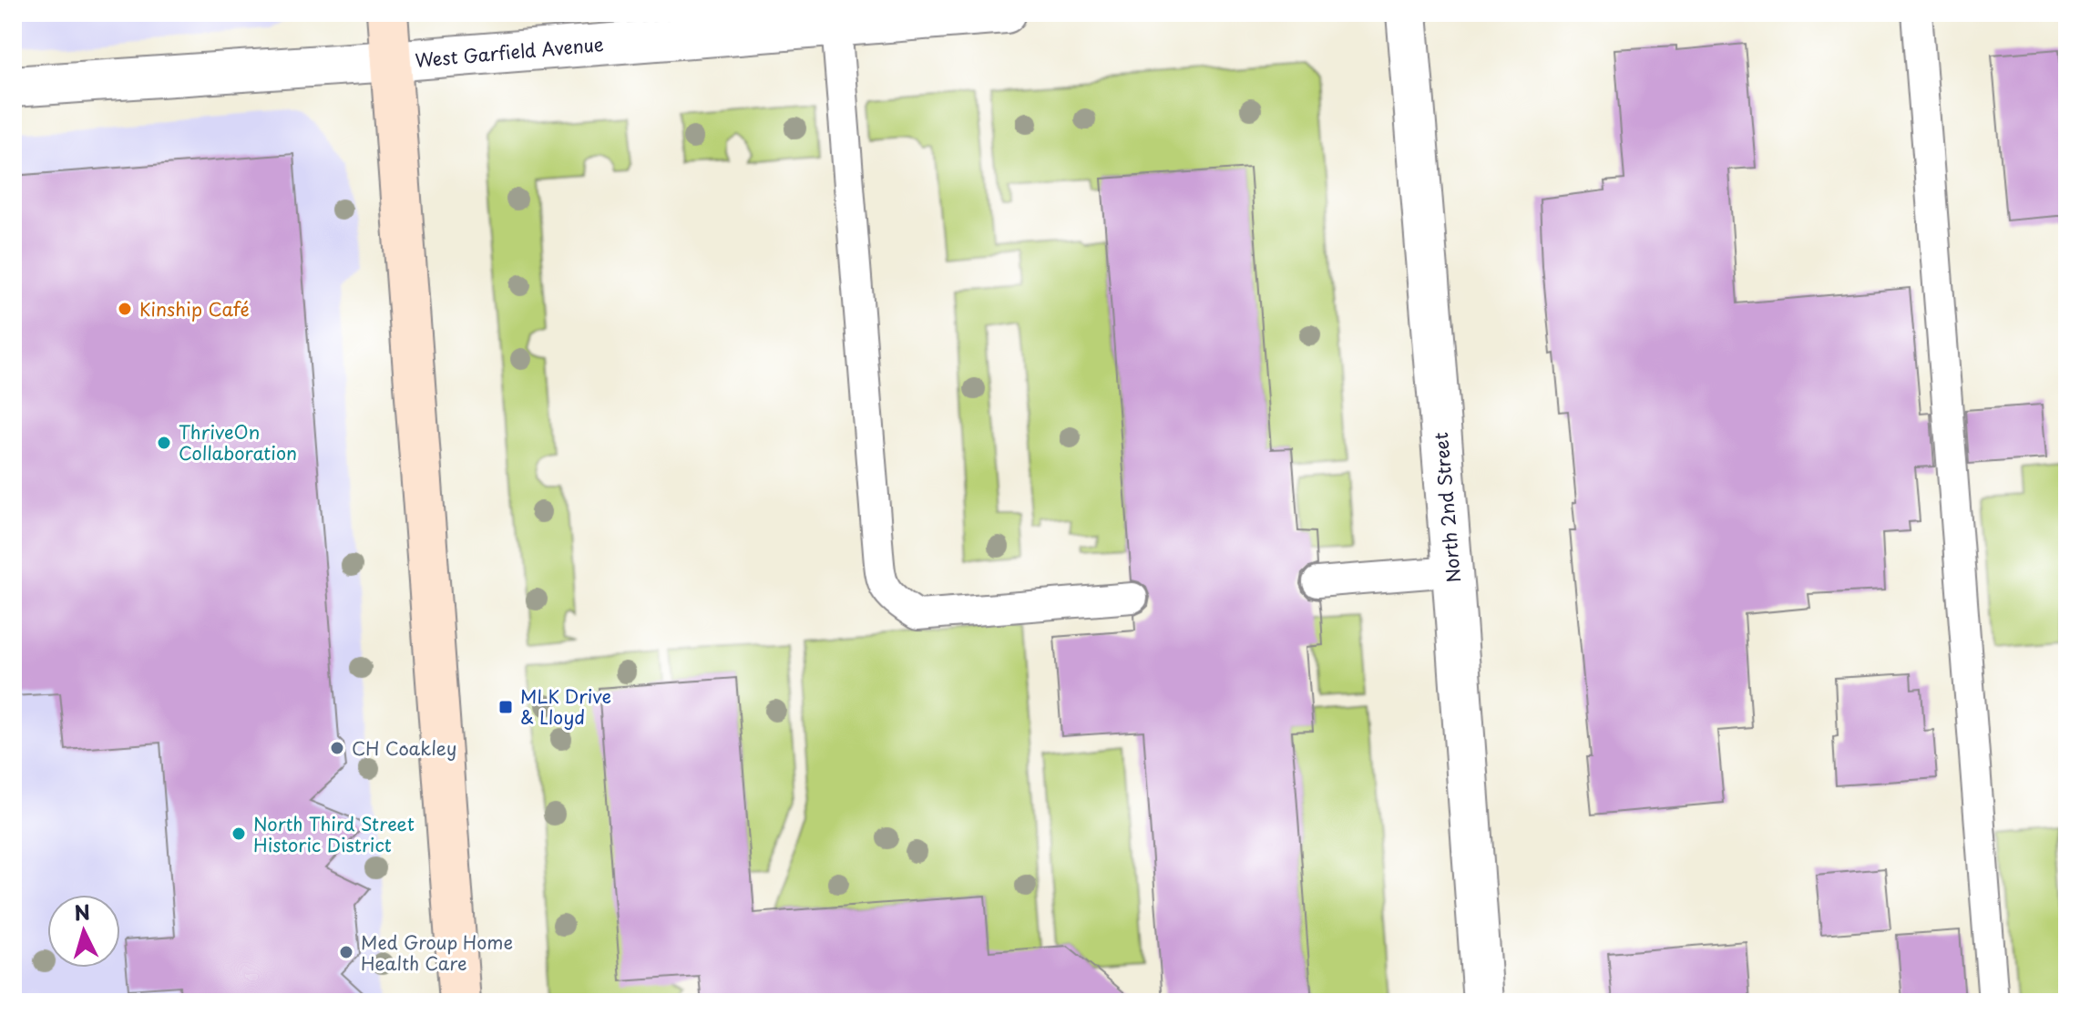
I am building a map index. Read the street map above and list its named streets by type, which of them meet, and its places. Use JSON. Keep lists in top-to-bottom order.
{
  "streets": {
    "street": ["West Garfield Avenue", "North 2nd Street"]
  },
  "places": {
    "other": [
      "Kinship Café",
      "ThriveOn Collaboration",
      "CH Coakley",
      "North Third Street Historic District",
      "Med Group Home Health Care"
    ],
    "transit": ["MLK Drive & Lloyd"]
  },
  "north": "top"
}
